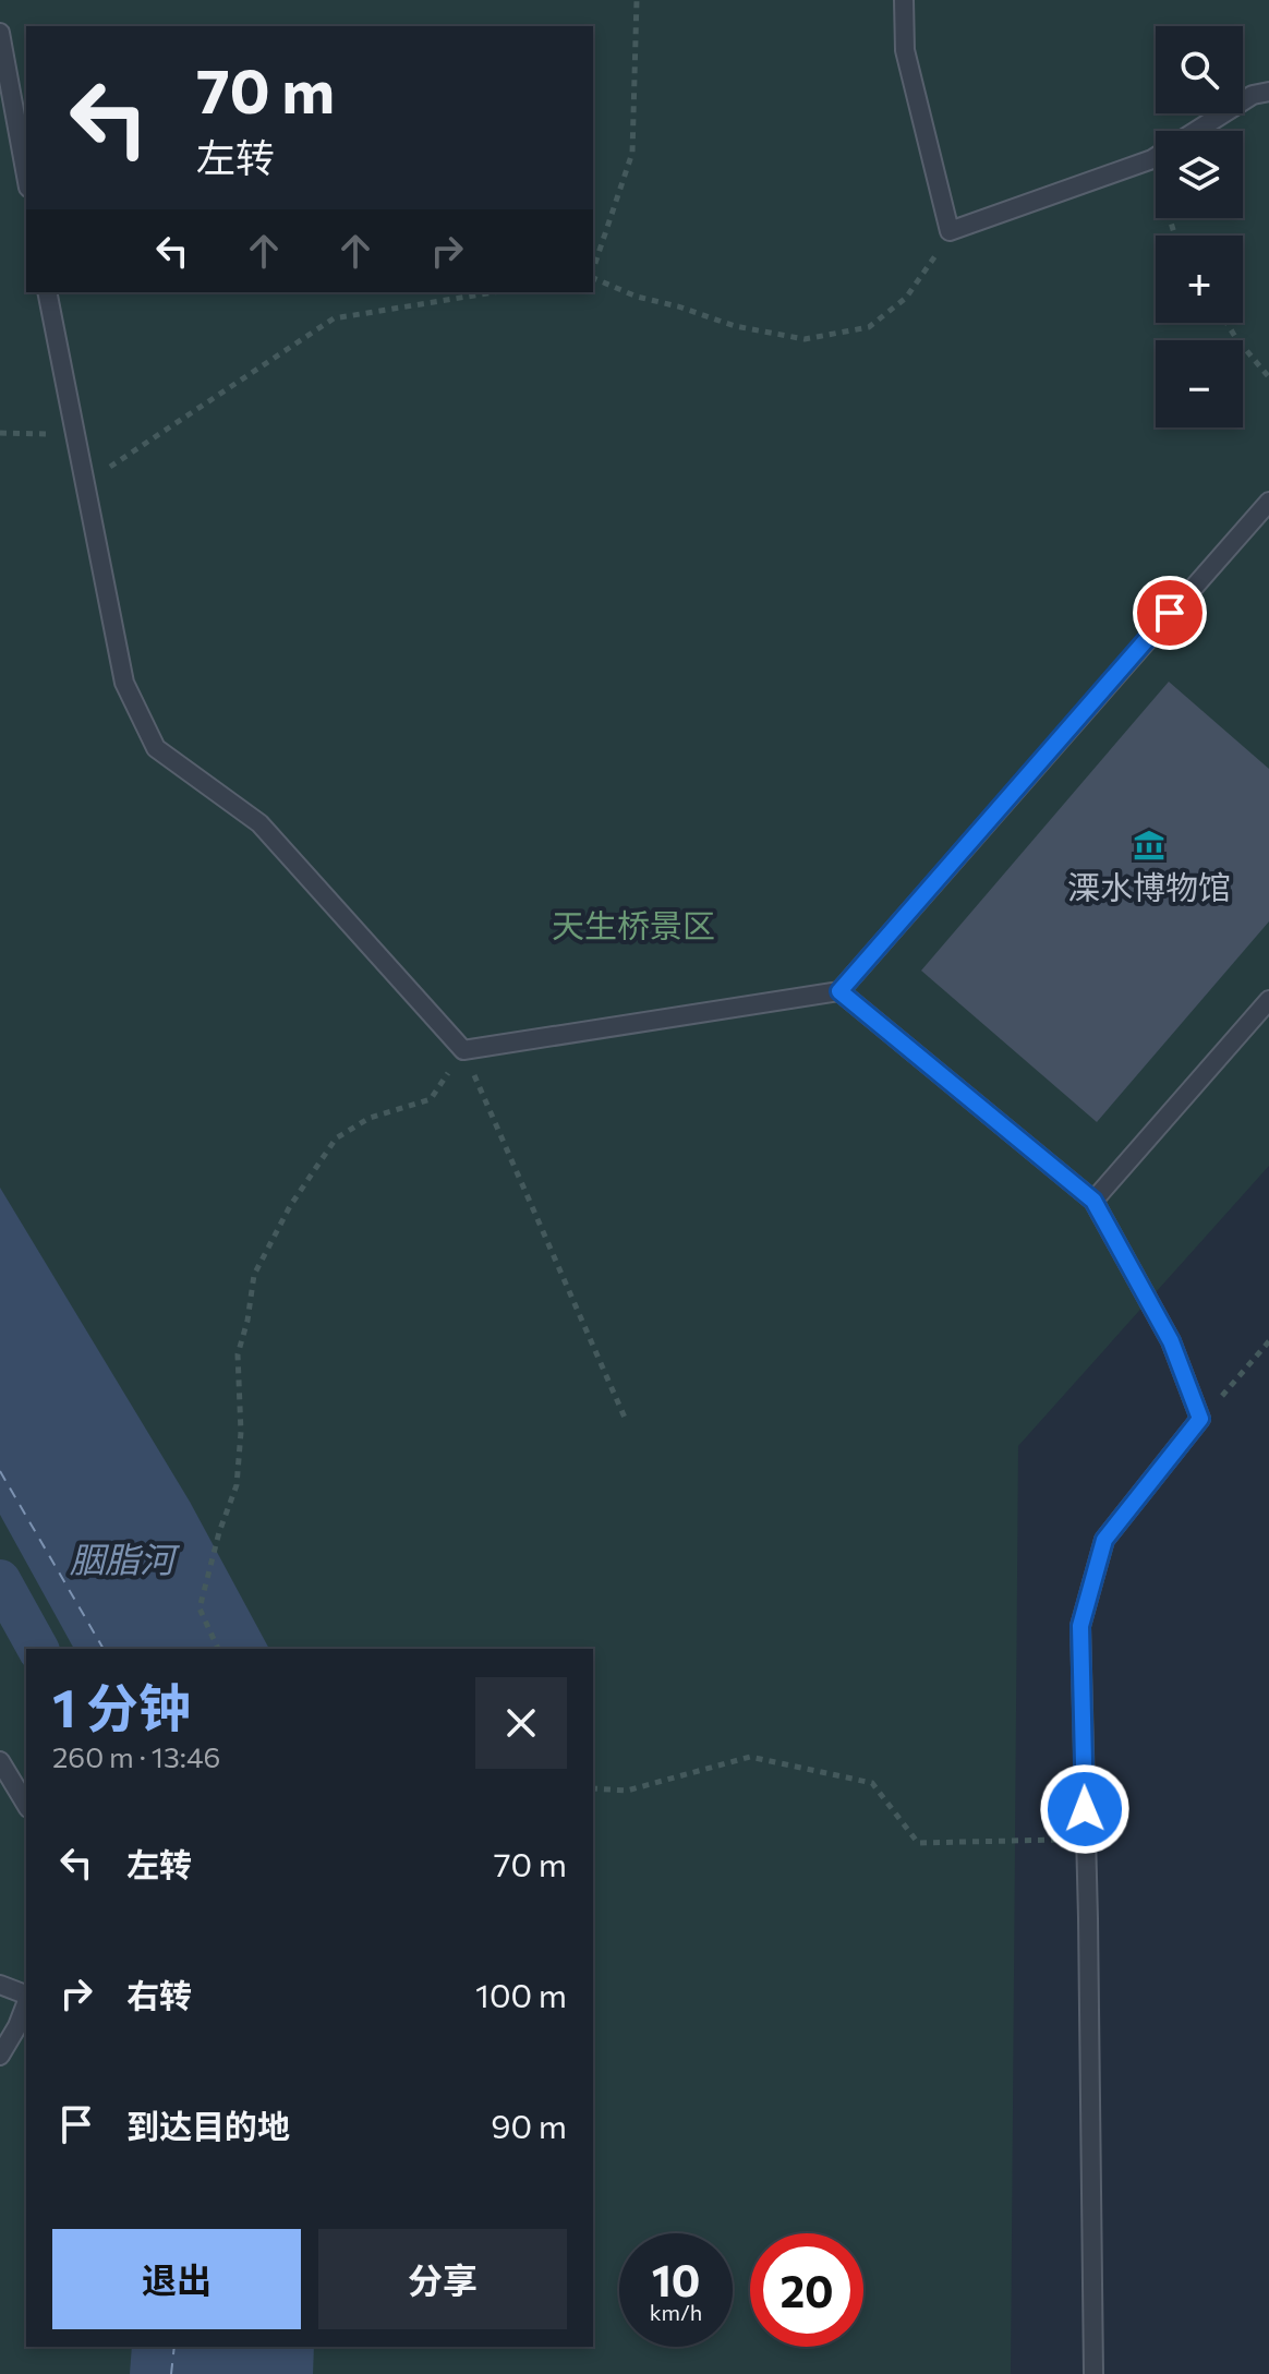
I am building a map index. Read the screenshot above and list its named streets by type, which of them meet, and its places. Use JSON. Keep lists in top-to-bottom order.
{
  "water": ["胭脂河"],
  "parks": ["天生桥景区"],
  "places": {
    "museum": ["溧水博物馆"]
  },
  "page": {
    "map_buttons": ["+", "−"],
    "turn": ["70 m", "左转"],
    "heading": ["1 分钟", "260 m · 13:46"],
    "list": [
      {
        "name": "左转",
        "value": "70 m"
      },
      {
        "name": "右转",
        "value": "100 m"
      },
      {
        "name": "到达目的地",
        "value": "90 m"
      }
    ],
    "buttons": ["退出", "分享"],
    "speed": "10 km/h",
    "limit": "20"
  }
}
